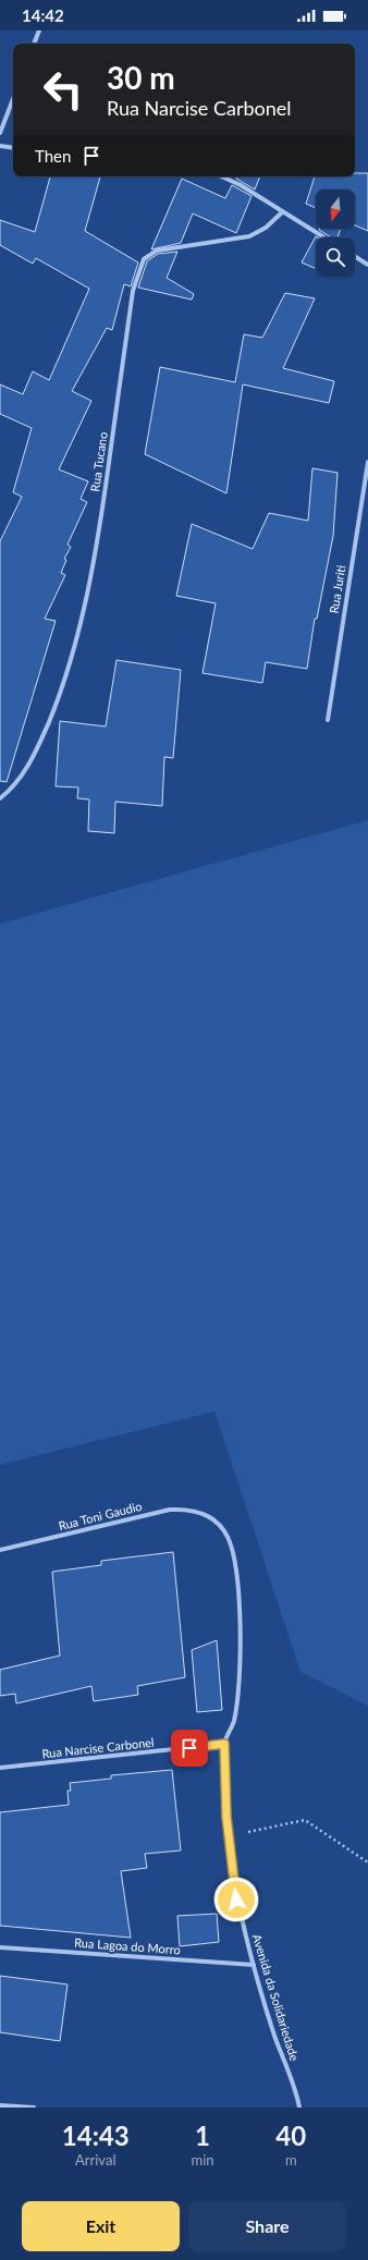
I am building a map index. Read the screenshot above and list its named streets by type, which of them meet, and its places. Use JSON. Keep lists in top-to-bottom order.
{
  "streets": {
    "street": [
      "Rua Tucano",
      "Rua Juriti",
      "Rua Toni Gaudio",
      "Rua Narcise Carbonel",
      "Rua Lagoa do Morro",
      "Avenida da Solidariedade"
    ]
  },
  "crossings": [
    ["Rua Toni Gaudio", "Avenida da Solidariedade"],
    ["Rua Narcise Carbonel", "Avenida da Solidariedade"],
    ["Rua Lagoa do Morro", "Avenida da Solidariedade"]
  ],
  "north": "bottom",
  "page": {
    "status": "14:42",
    "turn": ["30 m", "Rua Narcise Carbonel"],
    "then": "Then",
    "eta": [
      "14:43",
      "Arrival",
      "1",
      "min",
      "40",
      "m"
    ],
    "buttons": ["Exit", "Share"]
  }
}
